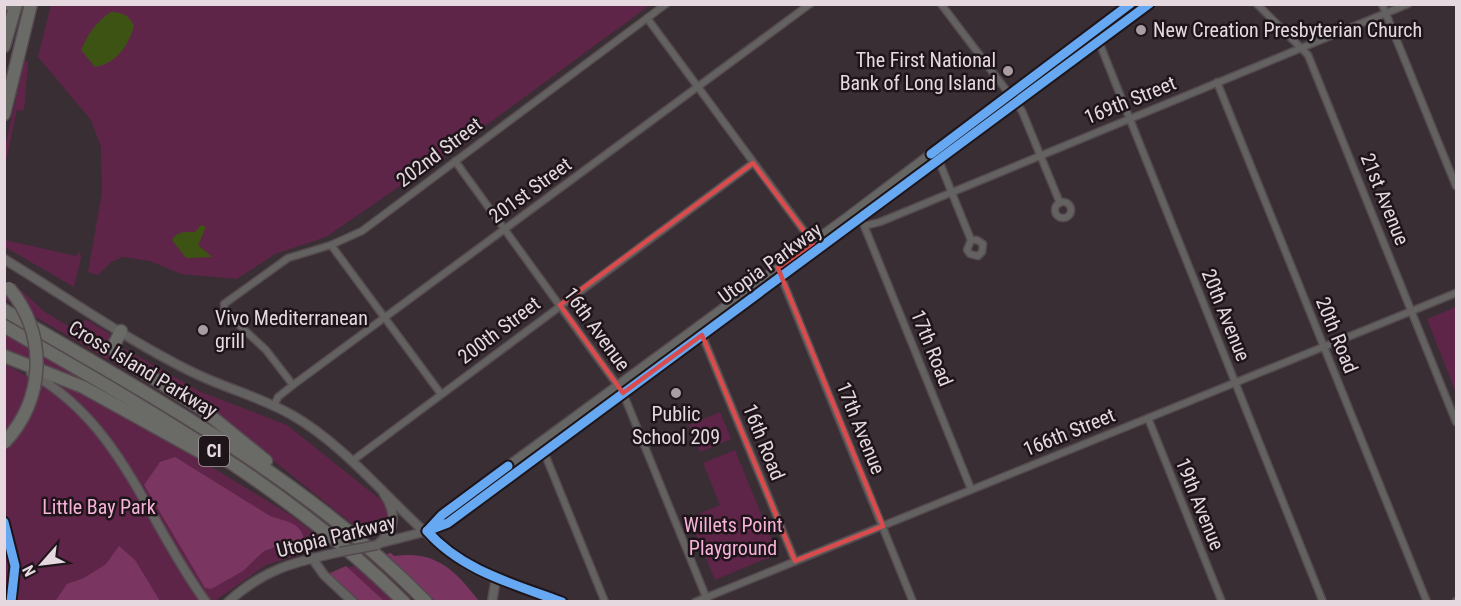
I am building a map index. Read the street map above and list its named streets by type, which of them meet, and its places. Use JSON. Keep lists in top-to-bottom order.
{
  "streets": {
    "highway": ["Cross Island Parkway", "CI"],
    "main road": ["Utopia Parkway"],
    "street": [
      "169th Street",
      "202nd Street",
      "201st Street",
      "21st Avenue",
      "20th Avenue",
      "16th Avenue",
      "200th Street",
      "20th Road",
      "17th Road",
      "17th Avenue",
      "166th Street",
      "16th Road",
      "19th Avenue"
    ]
  },
  "crossings": [
    ["169th Street", "21st Avenue"],
    ["169th Street", "Utopia Parkway"],
    ["169th Street", "20th Avenue"],
    ["169th Street", "20th Road"],
    ["169th Street", "17th Road"],
    ["202nd Street", "201st Street"],
    ["202nd Street", "16th Avenue"],
    ["201st Street", "16th Avenue"],
    ["21st Avenue", "166th Street"],
    ["Utopia Parkway", "20th Avenue"],
    ["Utopia Parkway", "16th Avenue"],
    ["Utopia Parkway", "17th Road"],
    ["Utopia Parkway", "17th Avenue"],
    ["Utopia Parkway", "16th Road"],
    ["20th Avenue", "166th Street"],
    ["16th Avenue", "200th Street"],
    ["16th Avenue", "166th Street"],
    ["20th Road", "166th Street"],
    ["17th Road", "166th Street"],
    ["17th Avenue", "166th Street"],
    ["166th Street", "16th Road"],
    ["166th Street", "19th Avenue"]
  ],
  "parks": ["Little Bay Park", "Willets Point Playground"],
  "places": [
    "New Creation Presbyterian Church",
    "The First National Bank of Long Island",
    "Vivo Mediterranean grill",
    "Public School 209"
  ],
  "north": "bottom left"
}
